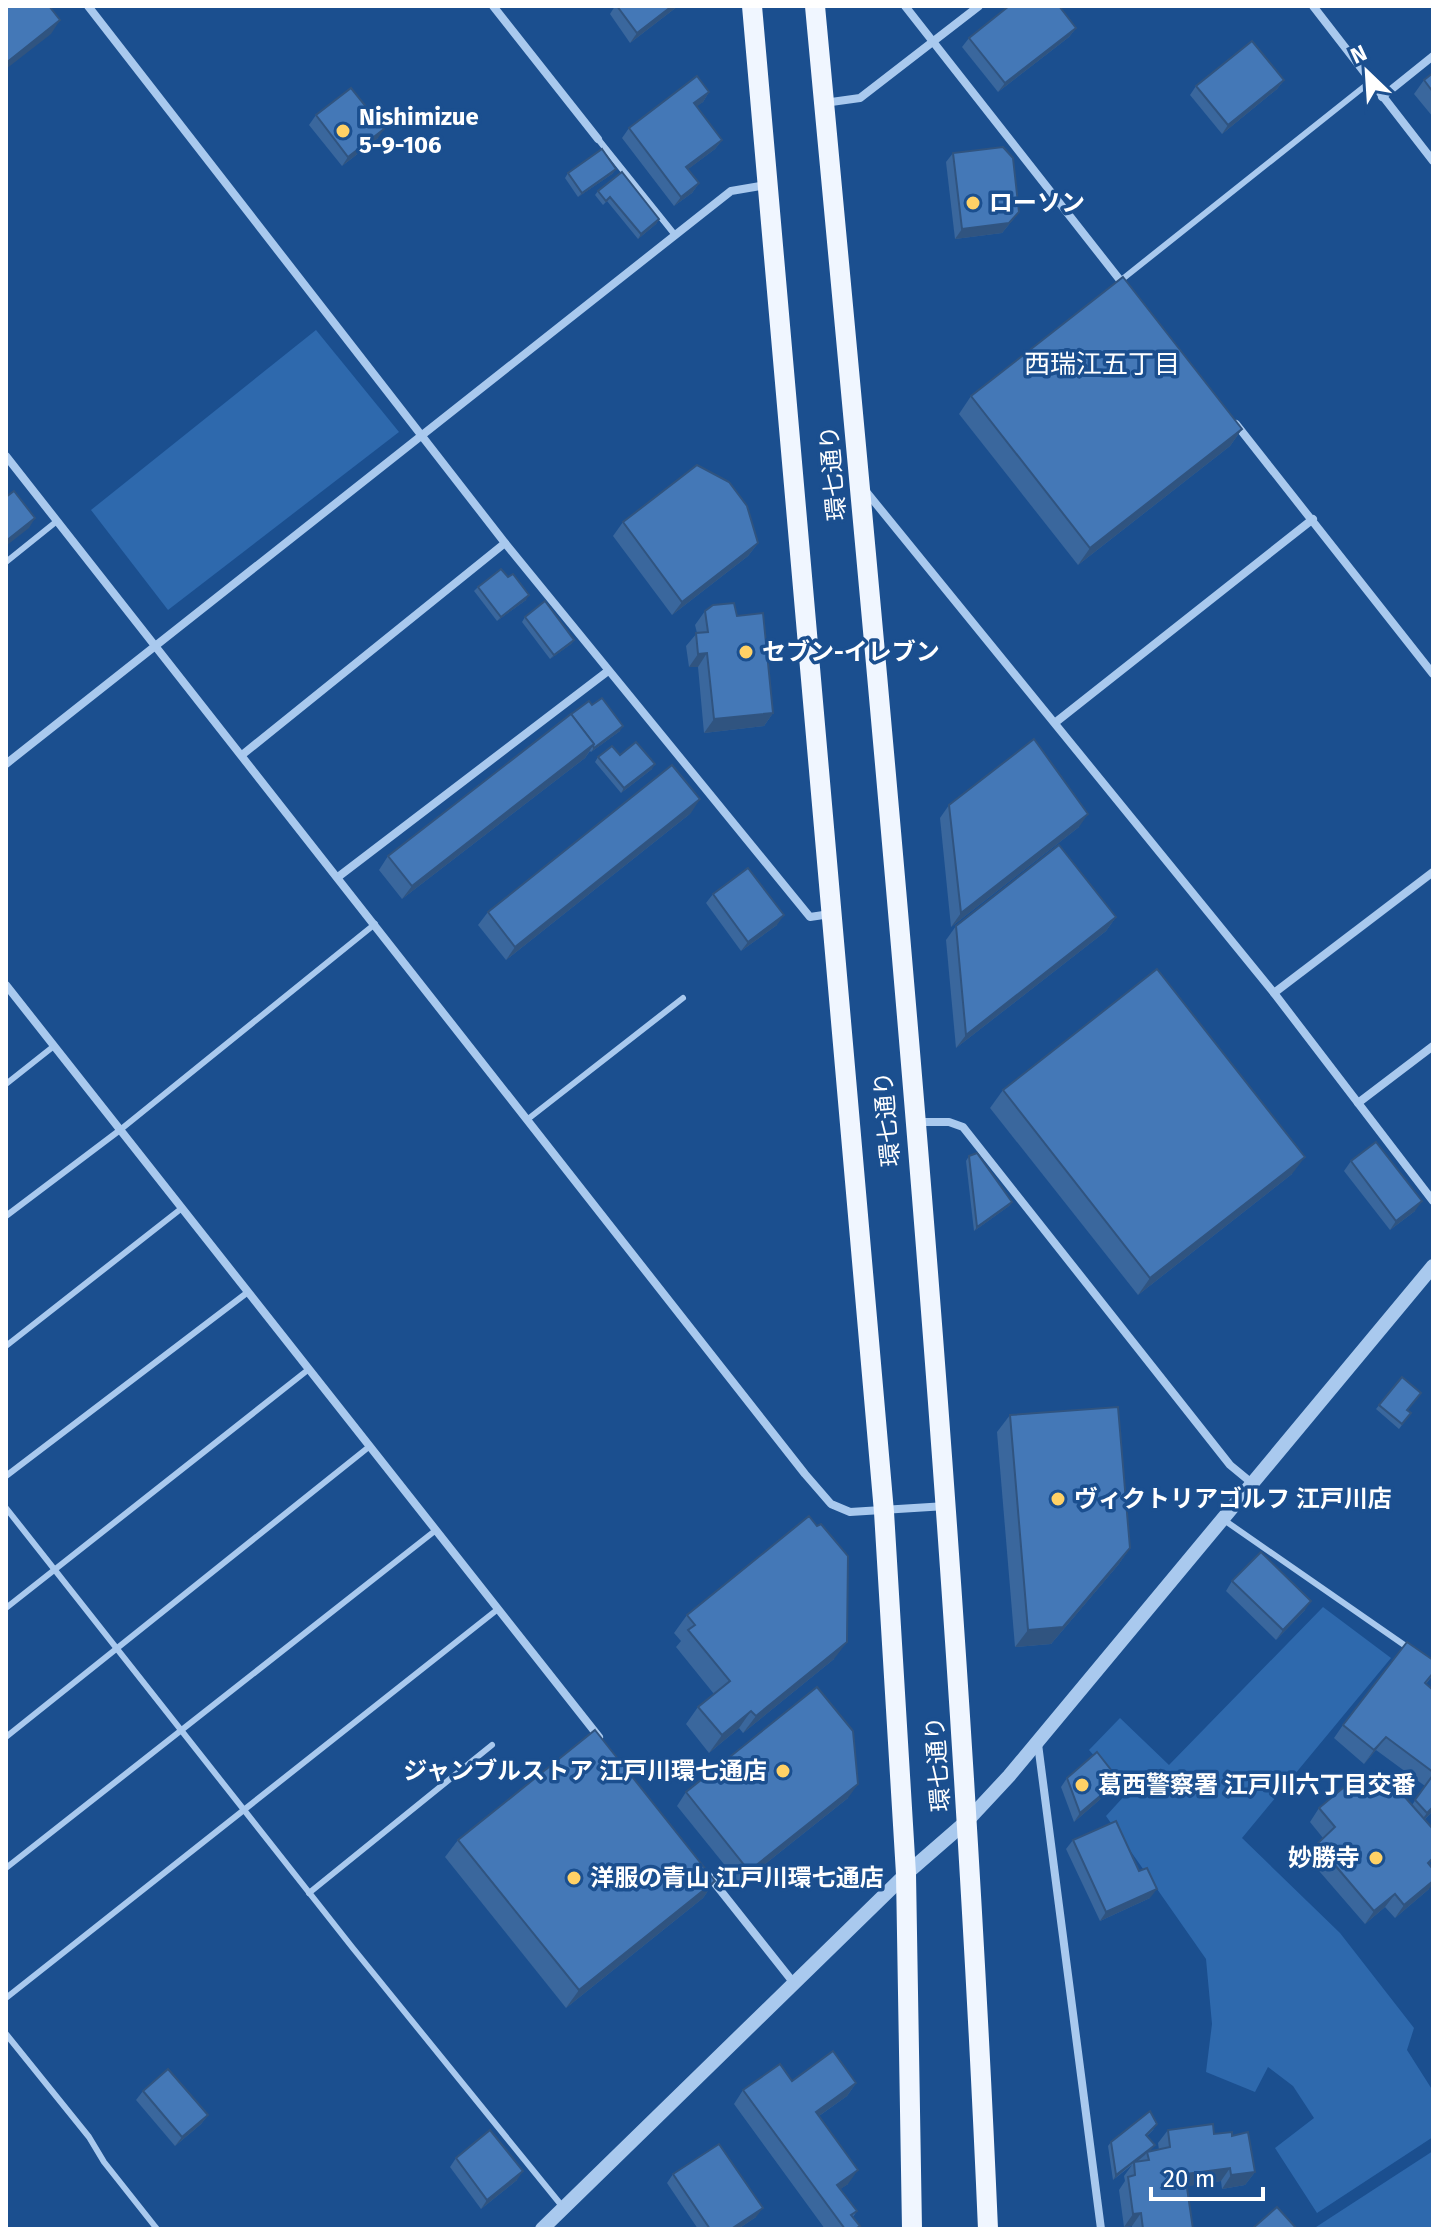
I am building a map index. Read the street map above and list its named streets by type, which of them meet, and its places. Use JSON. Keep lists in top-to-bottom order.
{
  "streets": {
    "main road": ["環七通り"]
  },
  "districts": ["西瑞江五丁目"],
  "places": [
    "Nishimizue 5-9-106",
    "ローソン",
    "セブン-イレブン",
    "ヴィクトリアゴルフ 江戸川店",
    "ジャンブルストア 江戸川環七通店",
    "葛西警察署 江戸川六丁目交番",
    "妙勝寺",
    "洋服の青山 江戸川環七通店"
  ],
  "scale_bar": "20 m",
  "north": "top left"
}
